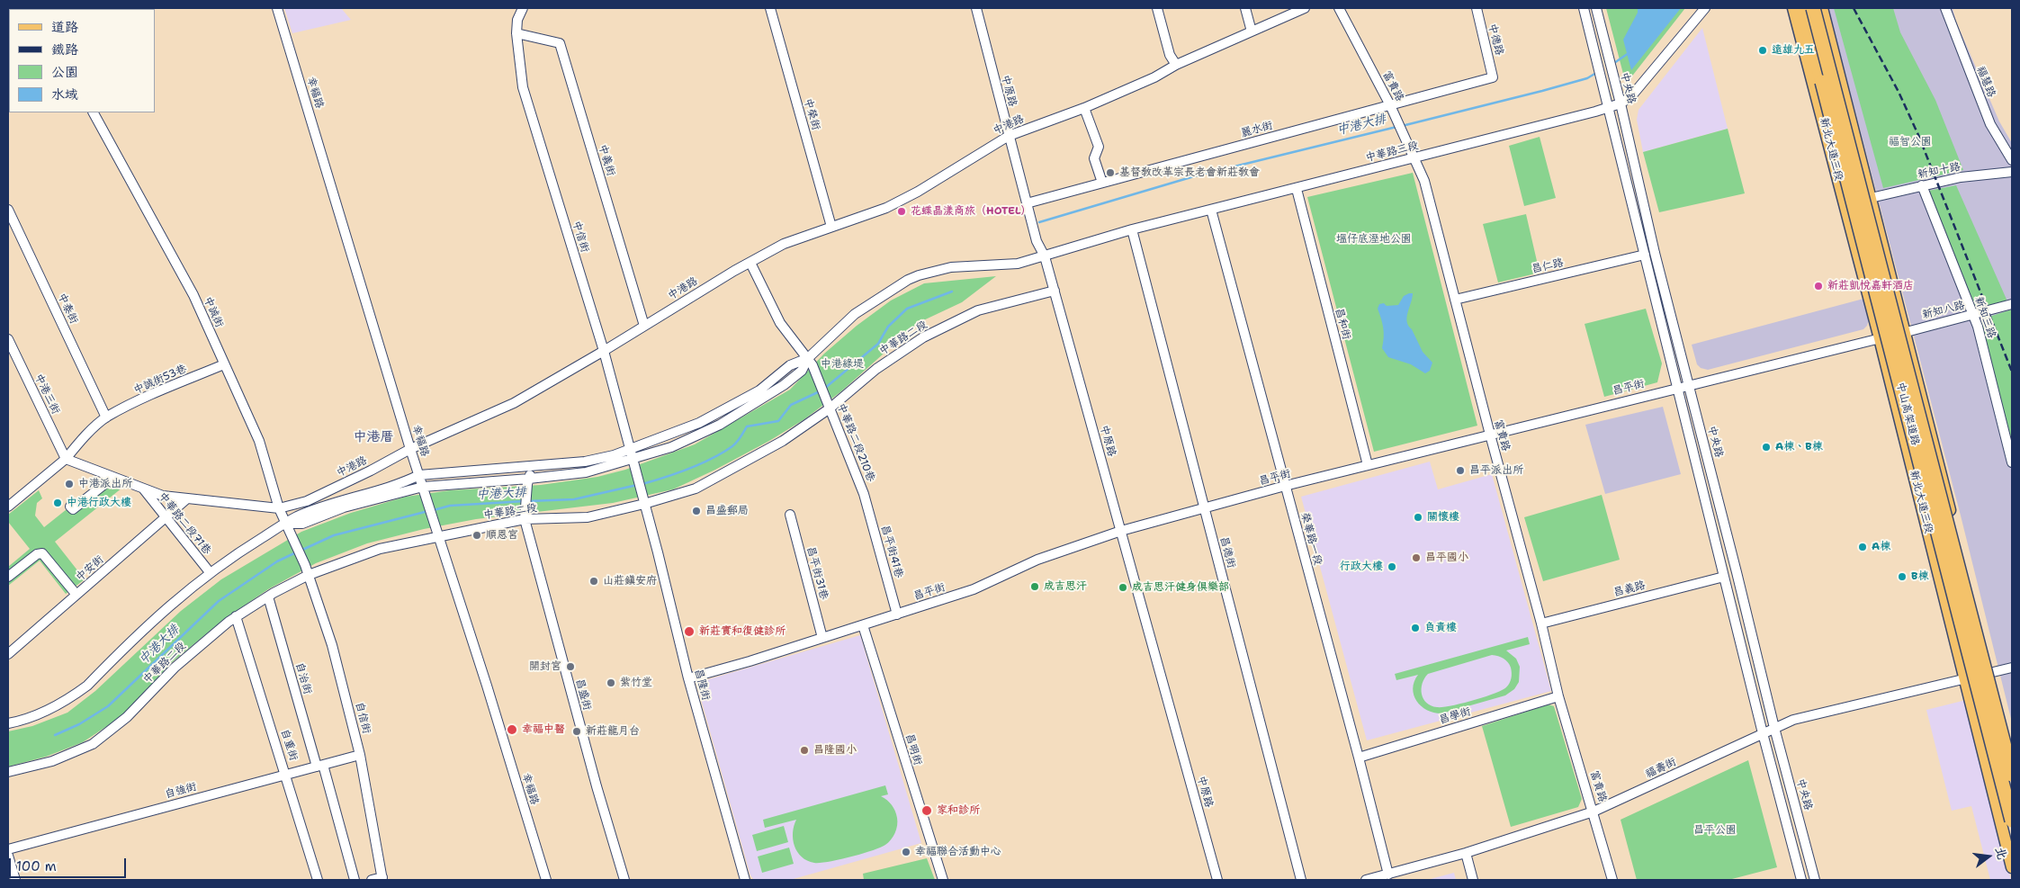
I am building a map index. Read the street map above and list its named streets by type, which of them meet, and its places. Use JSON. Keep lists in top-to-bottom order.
{
  "streets": {
    "highway": ["中山高架道路"],
    "main road": ["新北大道三段"],
    "street": [
      "中德路",
      "福慧路",
      "富貴路",
      "中央路",
      "中原路",
      "幸福路",
      "中榮街",
      "中港路",
      "麗水街",
      "中華路三段",
      "中義街",
      "新知十路",
      "中信街",
      "昌仁路",
      "中泰街",
      "新知八路",
      "中誠街",
      "新知三路",
      "昌和街",
      "中華路二段",
      "中誠街53巷",
      "昌平街",
      "中港三街",
      "中華路二段210巷",
      "中華路二段71巷",
      "榮華路一段",
      "昌平街41巷",
      "昌德街",
      "中安街",
      "昌平街31巷",
      "昌義路",
      "自治街",
      "昌隆街",
      "昌盛街",
      "昌學街",
      "自信街",
      "自重街",
      "昌明街",
      "福壽街",
      "自強街"
    ]
  },
  "crossings": [
    ["中德路", "麗水街"],
    ["富貴路", "麗水街"],
    ["富貴路", "中華路三段"],
    ["富貴路", "昌仁路"],
    ["富貴路", "昌平街"],
    ["富貴路", "昌義路"],
    ["富貴路", "昌學街"],
    ["富貴路", "福壽街"],
    ["中央路", "中華路三段"],
    ["中央路", "昌仁路"],
    ["中央路", "昌平街"],
    ["中央路", "昌義路"],
    ["中央路", "福壽街"],
    ["中原路", "中港路"],
    ["中原路", "麗水街"],
    ["中原路", "中華路三段"],
    ["中原路", "中華路二段"],
    ["中原路", "昌平街"],
    ["幸福路", "中港路"],
    ["幸福路", "中華路二段"],
    ["中榮街", "中港路"],
    ["中港路", "中義街"],
    ["中港路", "中信街"],
    ["中港路", "中誠街"],
    ["中港路", "中港三街"],
    ["中港路", "中華路二段210巷"],
    ["中港路", "中華路二段71巷"],
    ["中港路", "中安街"],
    ["新北大道三段", "新知八路"],
    ["新北大道三段", "昌平街"],
    ["新北大道三段", "福壽街"],
    ["中華路三段", "昌和街"],
    ["中華路三段", "榮華路一段"],
    ["中華路三段", "昌德街"],
    ["中義街", "中信街"],
    ["新知十路", "新知三路"],
    ["中信街", "昌隆街"],
    ["中泰街", "中誠街53巷"],
    ["新知八路", "新知三路"],
    ["新知八路", "昌平街"],
    ["中誠街", "中誠街53巷"],
    ["中誠街", "自信街"],
    ["昌和街", "昌平街"],
    ["中華路二段", "中華路二段210巷"],
    ["中華路二段", "自治街"],
    ["中華路二段", "昌隆街"],
    ["中華路二段", "昌盛街"],
    ["中華路二段", "自信街"],
    ["中華路二段", "自重街"],
    ["昌平街", "榮華路一段"],
    ["昌平街", "昌平街41巷"],
    ["昌平街", "昌德街"],
    ["昌平街", "昌平街31巷"],
    ["昌平街", "昌隆街"],
    ["昌平街", "昌明街"],
    ["中華路二段210巷", "昌平街41巷"],
    ["中華路二段71巷", "中安街"],
    ["榮華路一段", "昌學街"],
    ["榮華路一段", "福壽街"],
    ["自治街", "自強街"],
    ["自信街", "自強街"],
    ["自重街", "自強街"]
  ],
  "districts": ["中港厝"],
  "water": ["中港大排"],
  "parks": [
    "福智公園",
    "塭仔底溼地公園",
    "中港綠堤",
    "昌平公園"
  ],
  "places": [
    "遠雄九五",
    "基督教改革宗長老會新莊教會",
    "花蝶晶漾商旅（HOTEL）",
    "新莊凱悅嘉軒酒店",
    "A棟、B棟",
    "昌平派出所",
    "中港派出所",
    "中港行政大樓",
    "昌盛郵局",
    "關懷樓",
    "順恩宮",
    "A棟",
    "昌平國小",
    "行政大樓",
    "B棟",
    "山莊鎮安府",
    "成吉思汗",
    "成吉思汗健身俱樂部",
    "負責樓",
    "新莊實和復健診所",
    "開封宮",
    "紫竹堂",
    "幸福中醫",
    "新莊龍月台",
    "昌隆國小",
    "家和診所",
    "幸福聯合活動中心"
  ],
  "legend": [
    "道路",
    "鐵路",
    "公園",
    "水域"
  ],
  "scale_bar": "100 m",
  "north": "right"
}
